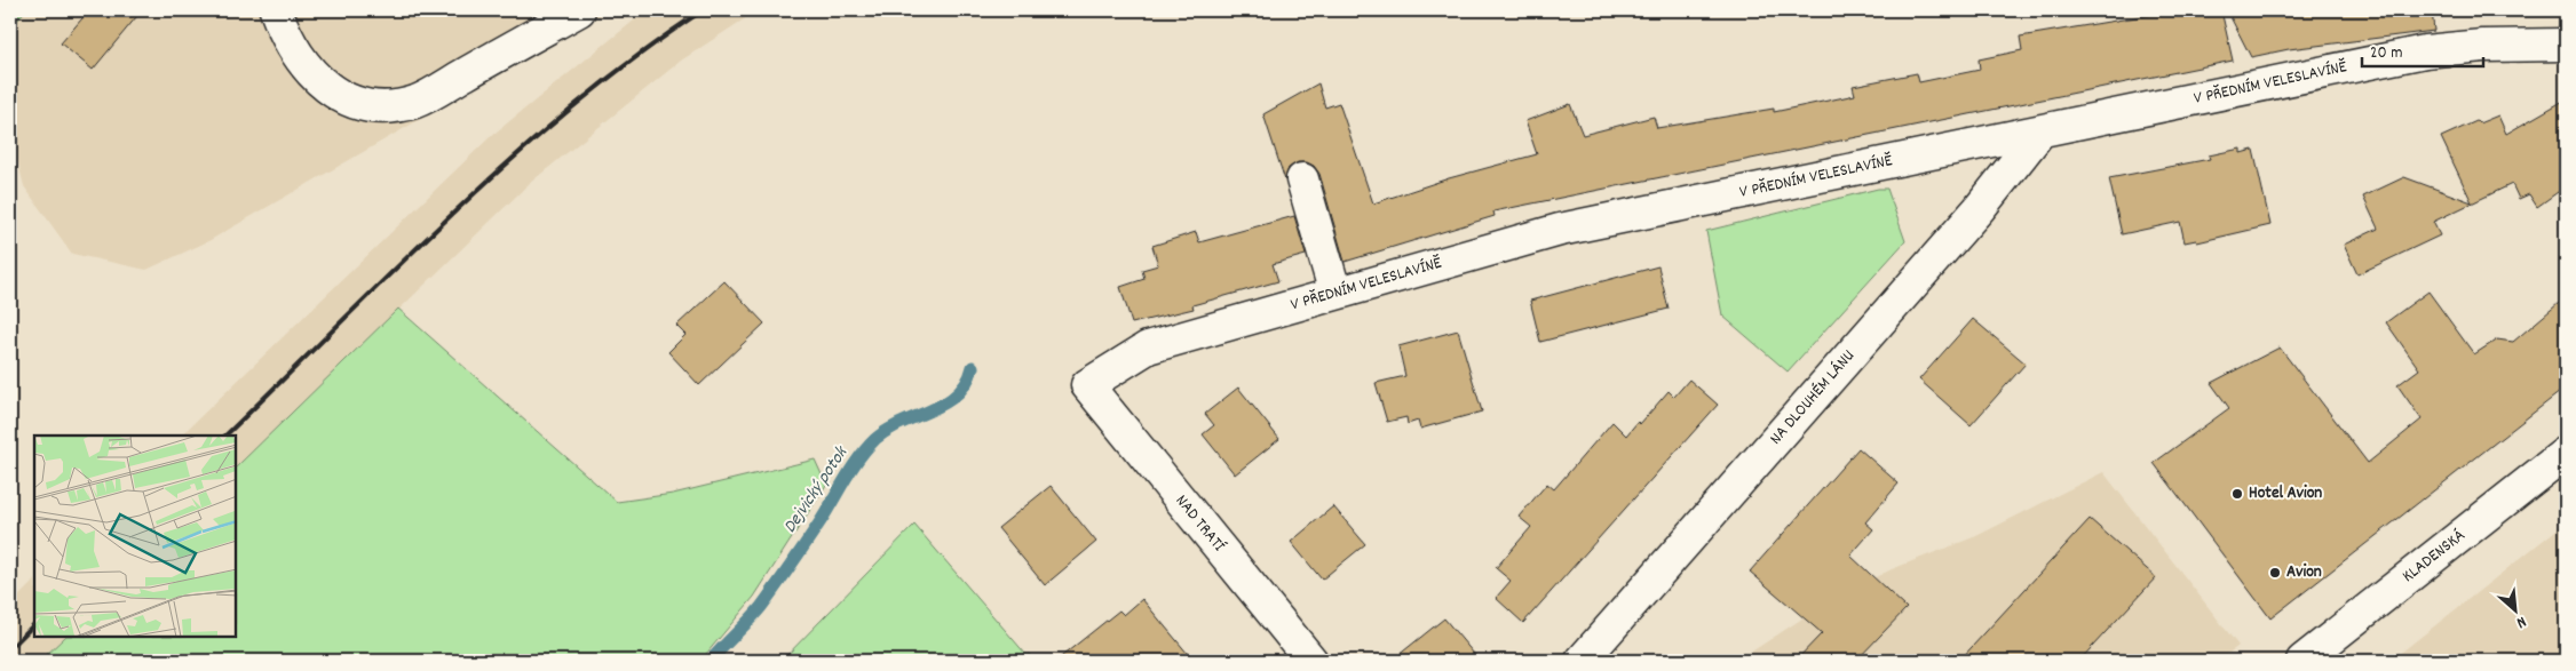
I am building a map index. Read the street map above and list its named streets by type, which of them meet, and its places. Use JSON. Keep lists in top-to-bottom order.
{
  "streets": {
    "street": [
      "V PŘEDNÍM VELESLAVÍNĚ",
      "NA DLOUHÉM LÁNU",
      "NAD TRATÍ",
      "KLADENSKÁ"
    ]
  },
  "crossings": [
    ["V PŘEDNÍM VELESLAVÍNĚ", "NA DLOUHÉM LÁNU"],
    ["V PŘEDNÍM VELESLAVÍNĚ", "NAD TRATÍ"]
  ],
  "water": ["Dejvický potok"],
  "places": ["Hotel Avion", "Avion"],
  "scale_bar": "20 m",
  "north": "bottom right"
}
